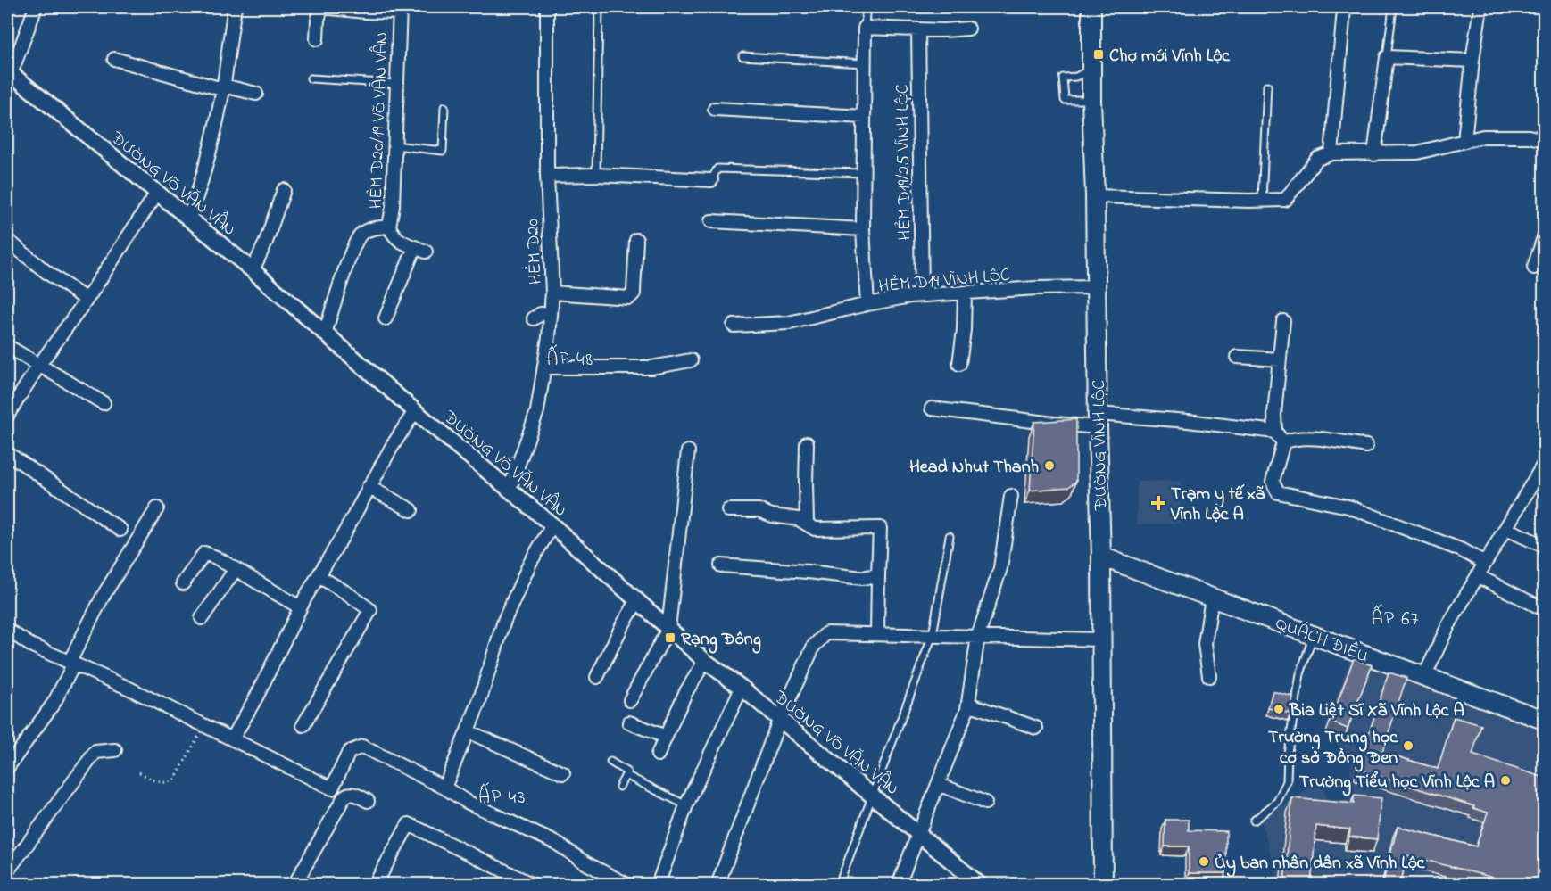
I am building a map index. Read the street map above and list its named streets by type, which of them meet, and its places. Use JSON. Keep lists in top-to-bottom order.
{
  "streets": {
    "main road": ["ĐƯỜNG VĨNH LỘC", "QUÁCH ĐIÊU"],
    "street": [
      "HẺM D20/19 VÕ VĂN VÂN",
      "HẺM D19/25 VĨNH LỘC",
      "ĐƯỜNG VÕ VĂN VÂN",
      "HẺM D20",
      "HẺM D19 VĨNH LỘC"
    ]
  },
  "crossings": [
    ["HẺM D20/19 VÕ VĂN VÂN", "ĐƯỜNG VÕ VĂN VÂN"],
    ["HẺM D19/25 VĨNH LỘC", "HẺM D19 VĨNH LỘC"],
    ["ĐƯỜNG VÕ VĂN VÂN", "HẺM D20"],
    ["HẺM D19 VĨNH LỘC", "ĐƯỜNG VĨNH LỘC"],
    ["ĐƯỜNG VĨNH LỘC", "QUÁCH ĐIÊU"]
  ],
  "districts": ["ẤP 48", "ẤP 67", "ẤP 43"],
  "places": {
    "transit": ["Chợ mới Vĩnh Lộc", "Rạng Đông"],
    "other": [
      "Head Nhut Thanh",
      "Bia Liệt Sĩ Xã Vĩnh Lộc A",
      "Trường Trung học cơ sở Đồng Đen",
      "Trường Tiểu học Vĩnh Lộc A",
      "Ủy ban nhân dân xã Vĩnh Lộc"
    ],
    "health": ["Trạm y tế xã Vĩnh Lộc A"]
  }
}
